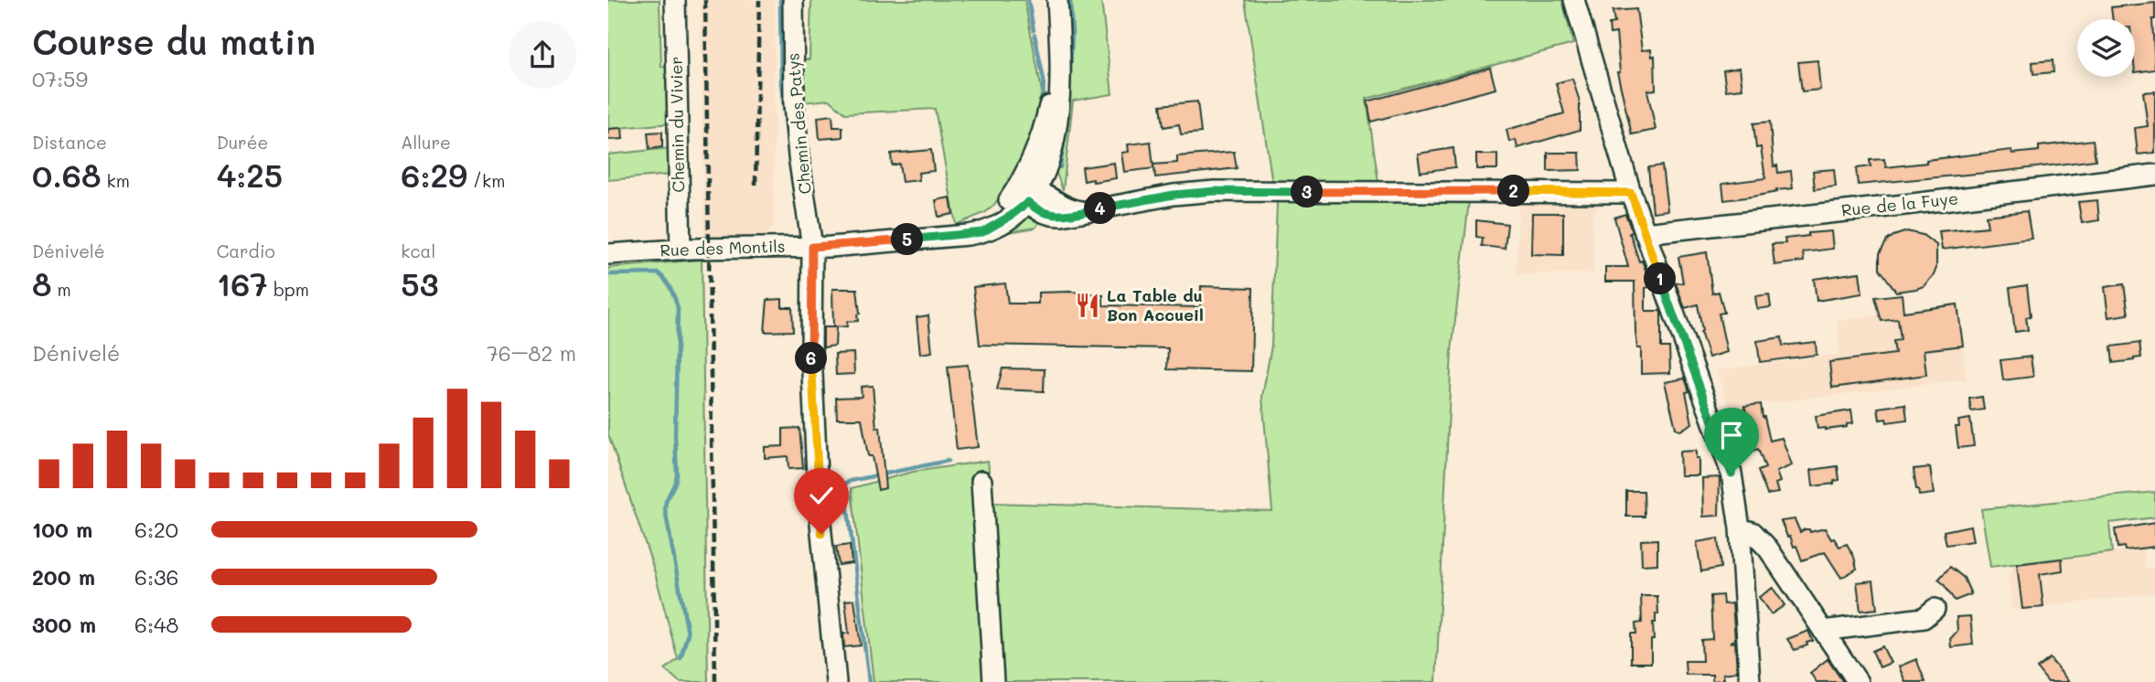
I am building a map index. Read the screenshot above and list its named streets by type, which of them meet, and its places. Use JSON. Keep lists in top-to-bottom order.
{
  "streets": {
    "street": [
      "Chemin des Patys",
      "Chemin du Vivier",
      "Rue de la Fuye",
      "Rue des Montils"
    ]
  },
  "crossings": [
    ["Chemin des Patys", "Rue des Montils"],
    ["Chemin du Vivier", "Rue des Montils"]
  ],
  "places": {
    "restaurant": ["La Table du Bon Accueil"]
  },
  "page": {
    "heading": ["Course du matin", "07:59"],
    "stats": [
      ["Distance", "0.68 km"],
      ["Durée", "4:25"],
      ["Allure", "6:29 /km"],
      ["Dénivelé", "8 m"],
      ["Cardio", "167 bpm"],
      ["kcal", "53"]
    ],
    "pins": [
      "2",
      "3",
      "4",
      "5",
      "1",
      "6"
    ],
    "chart": ["Dénivelé", "76–82 m"],
    "list": [
      {
        "name": "100 m",
        "note": "6:20"
      },
      {
        "name": "200 m",
        "note": "6:36"
      },
      {
        "name": "300 m",
        "note": "6:48"
      }
    ]
  }
}
